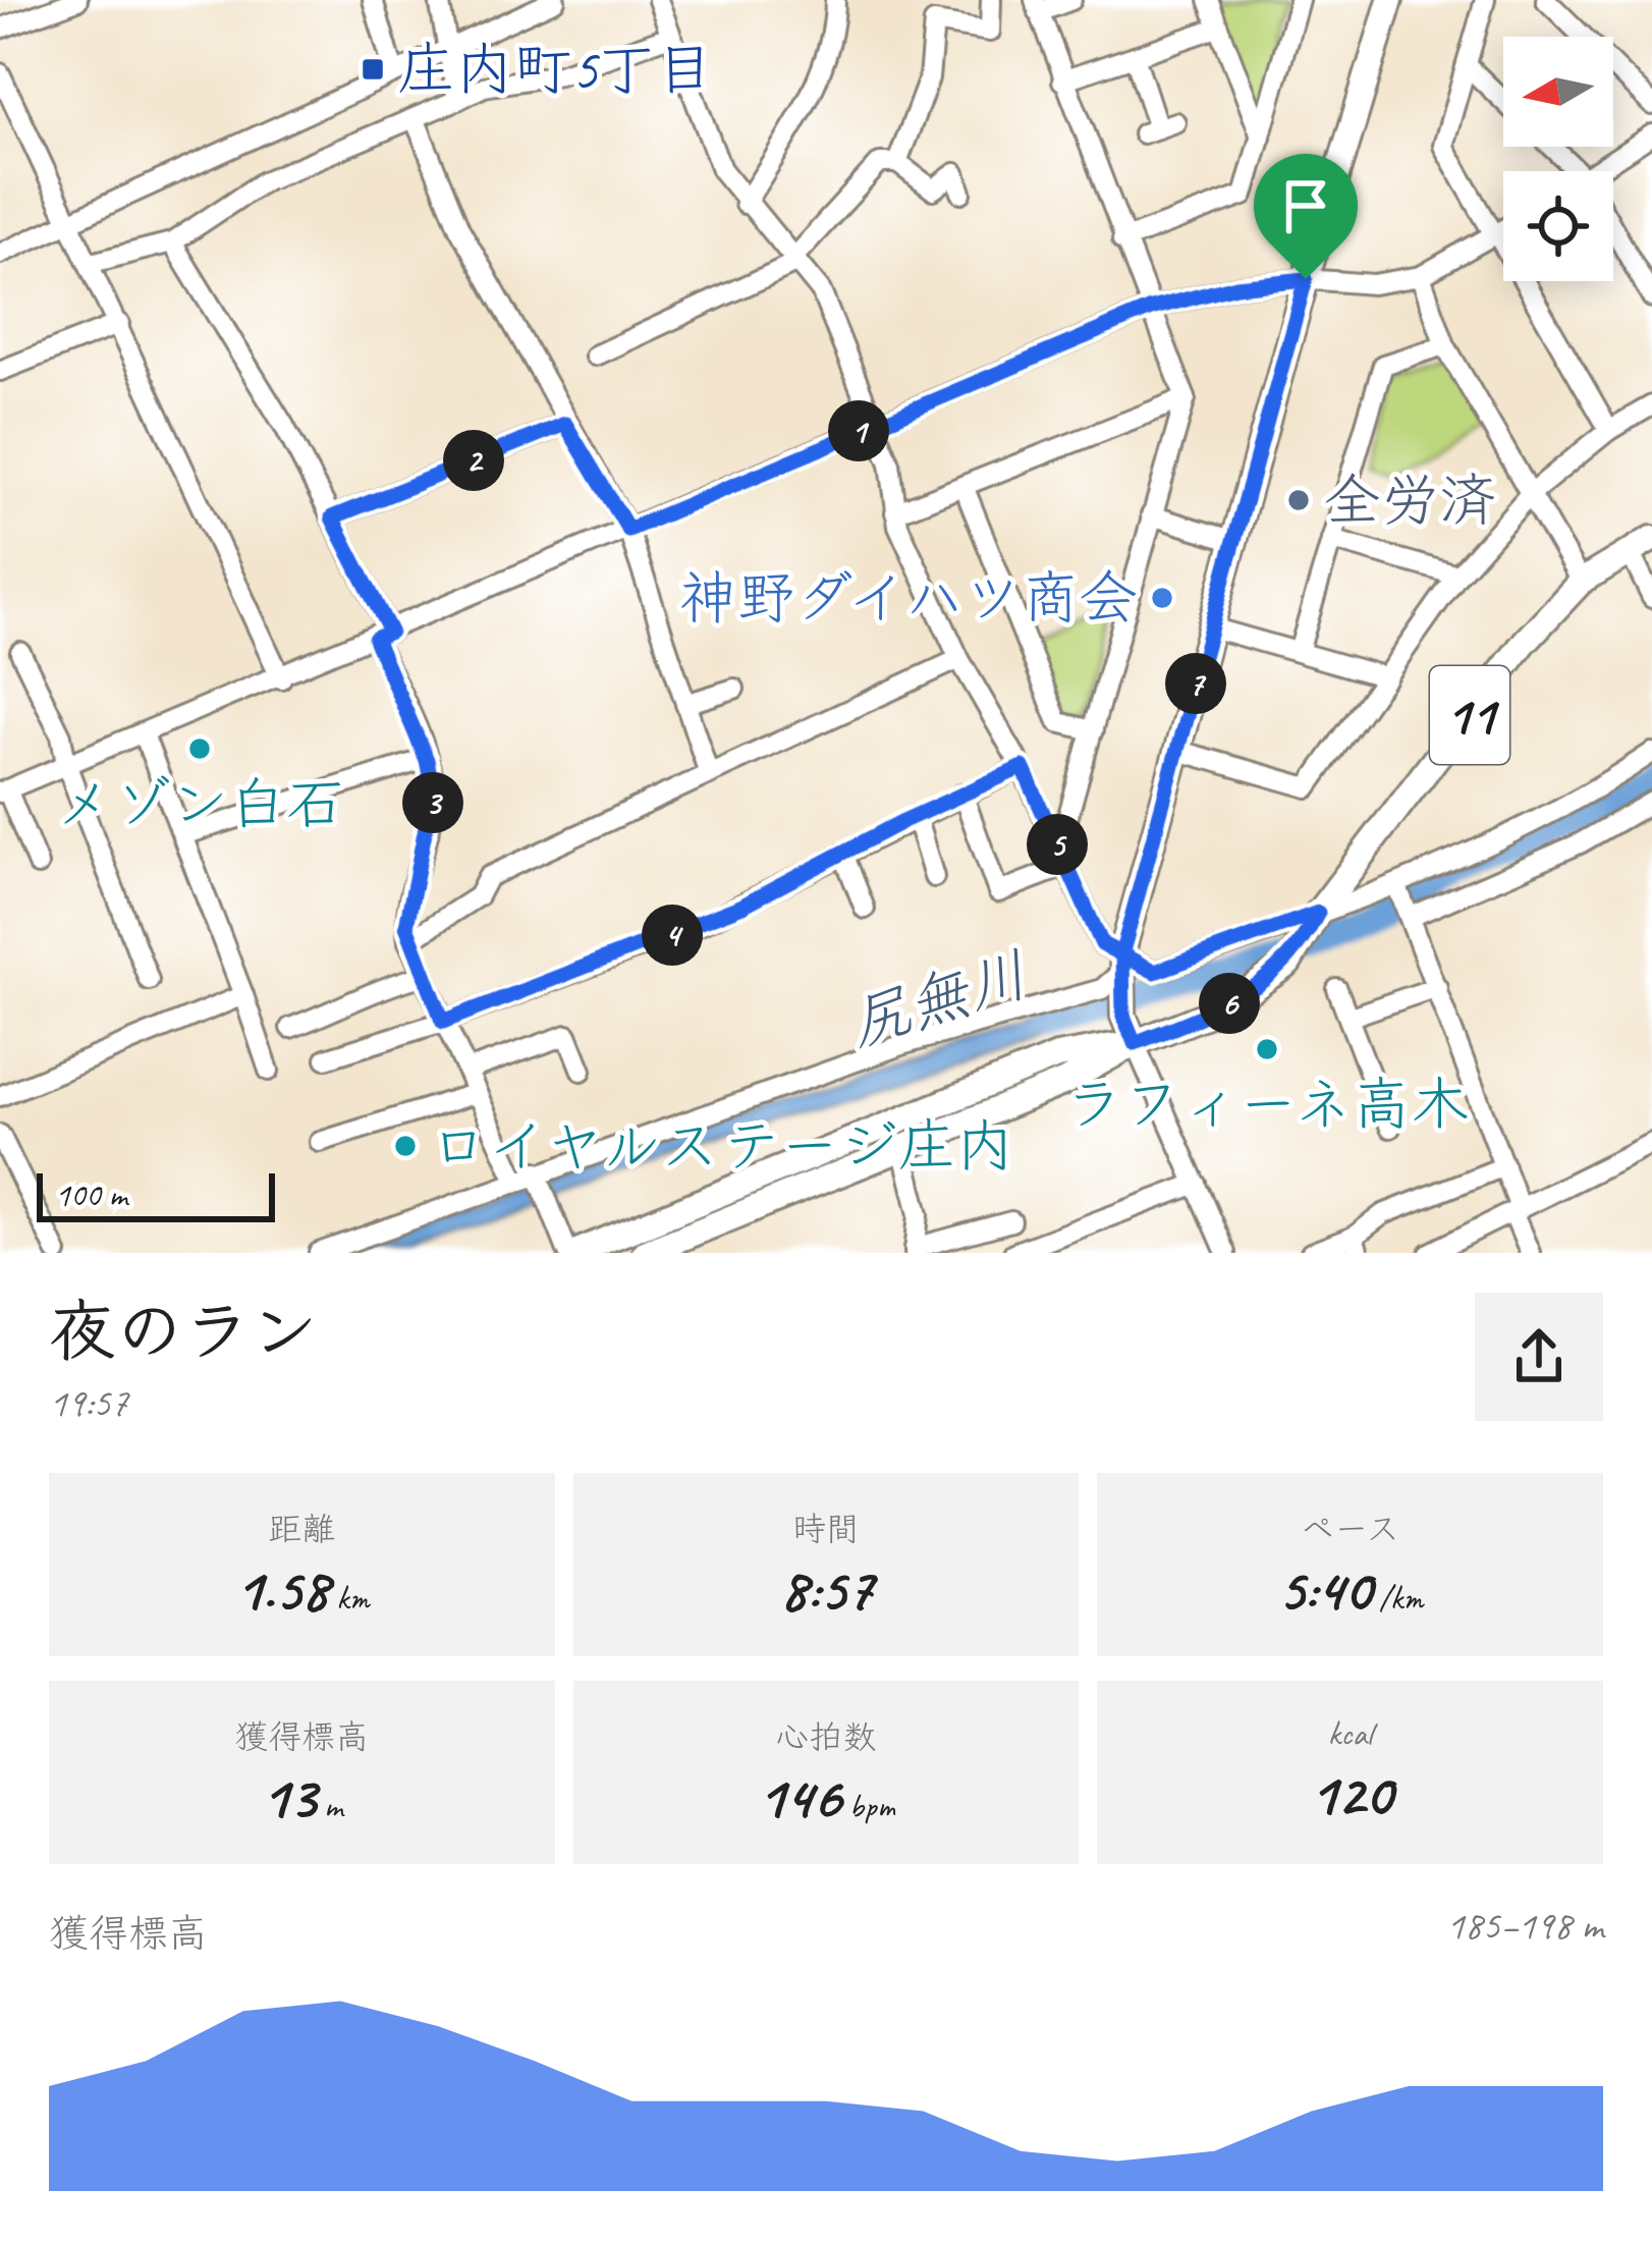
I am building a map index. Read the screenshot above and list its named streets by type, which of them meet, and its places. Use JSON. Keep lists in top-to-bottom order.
{
  "streets": {
    "main road": ["11"]
  },
  "water": ["尻無川"],
  "places": {
    "transit": ["庄内町5丁目"],
    "other": [
      "全労済",
      "神野ダイハツ商会",
      "メゾン白石",
      "ラフィーネ高木",
      "ロイヤルステージ庄内"
    ]
  },
  "scale_bar": "100 m",
  "north": "left",
  "page": {
    "pins": [
      "1",
      "2",
      "7",
      "3",
      "5",
      "4",
      "6"
    ],
    "scale": "100 m",
    "heading": ["夜のラン", "19:57"],
    "stats": [
      ["距離", "1.58 km"],
      ["時間", "8:57"],
      ["ペース", "5:40 /km"],
      ["獲得標高", "13 m"],
      ["心拍数", "146 bpm"],
      ["kcal", "120"]
    ],
    "chart": ["獲得標高", "185–198 m"]
  }
}
